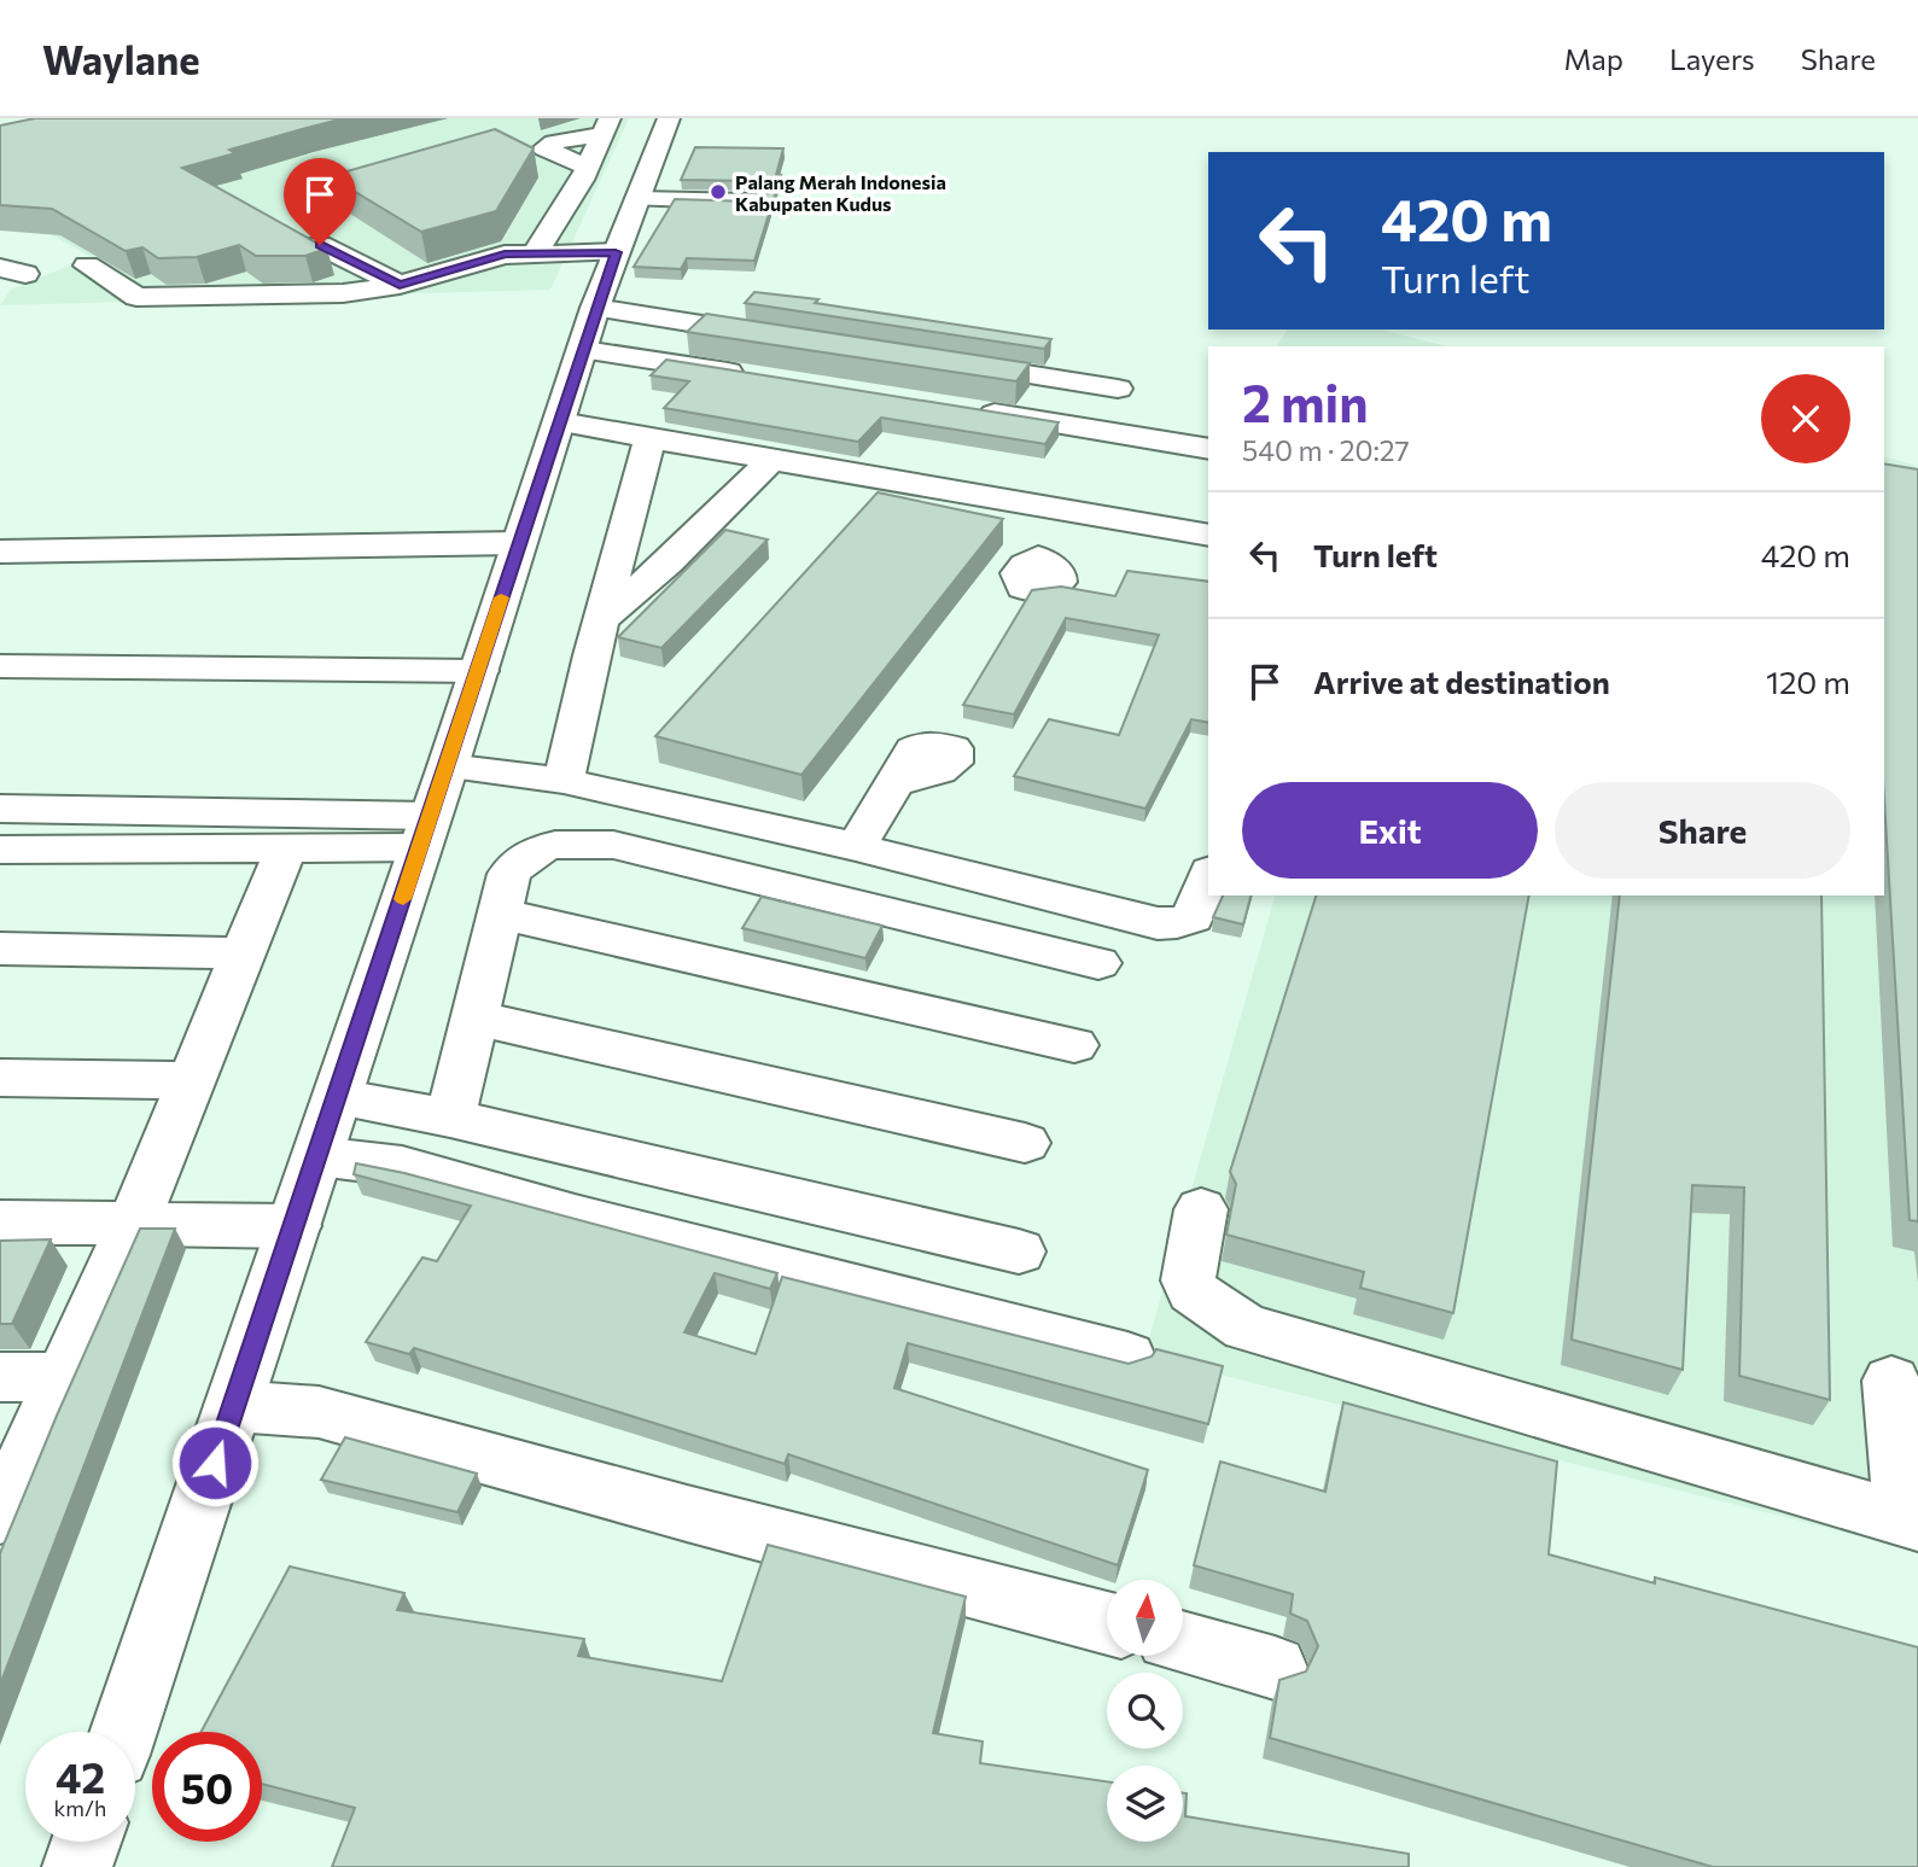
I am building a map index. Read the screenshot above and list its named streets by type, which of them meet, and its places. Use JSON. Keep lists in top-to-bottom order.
{
  "places": ["Palang Merah Indonesia Kabupaten Kudus"],
  "north": "top",
  "page": {
    "header": "Waylane",
    "nav": ["Map", "Layers", "Share"],
    "turn": ["420 m", "Turn left"],
    "heading": ["2 min", "540 m · 20:27"],
    "list": [
      {
        "name": "Turn left",
        "value": "420 m"
      },
      {
        "name": "Arrive at destination",
        "value": "120 m"
      }
    ],
    "buttons": ["Exit", "Share"],
    "speed": "42 km/h",
    "limit": "50"
  }
}
